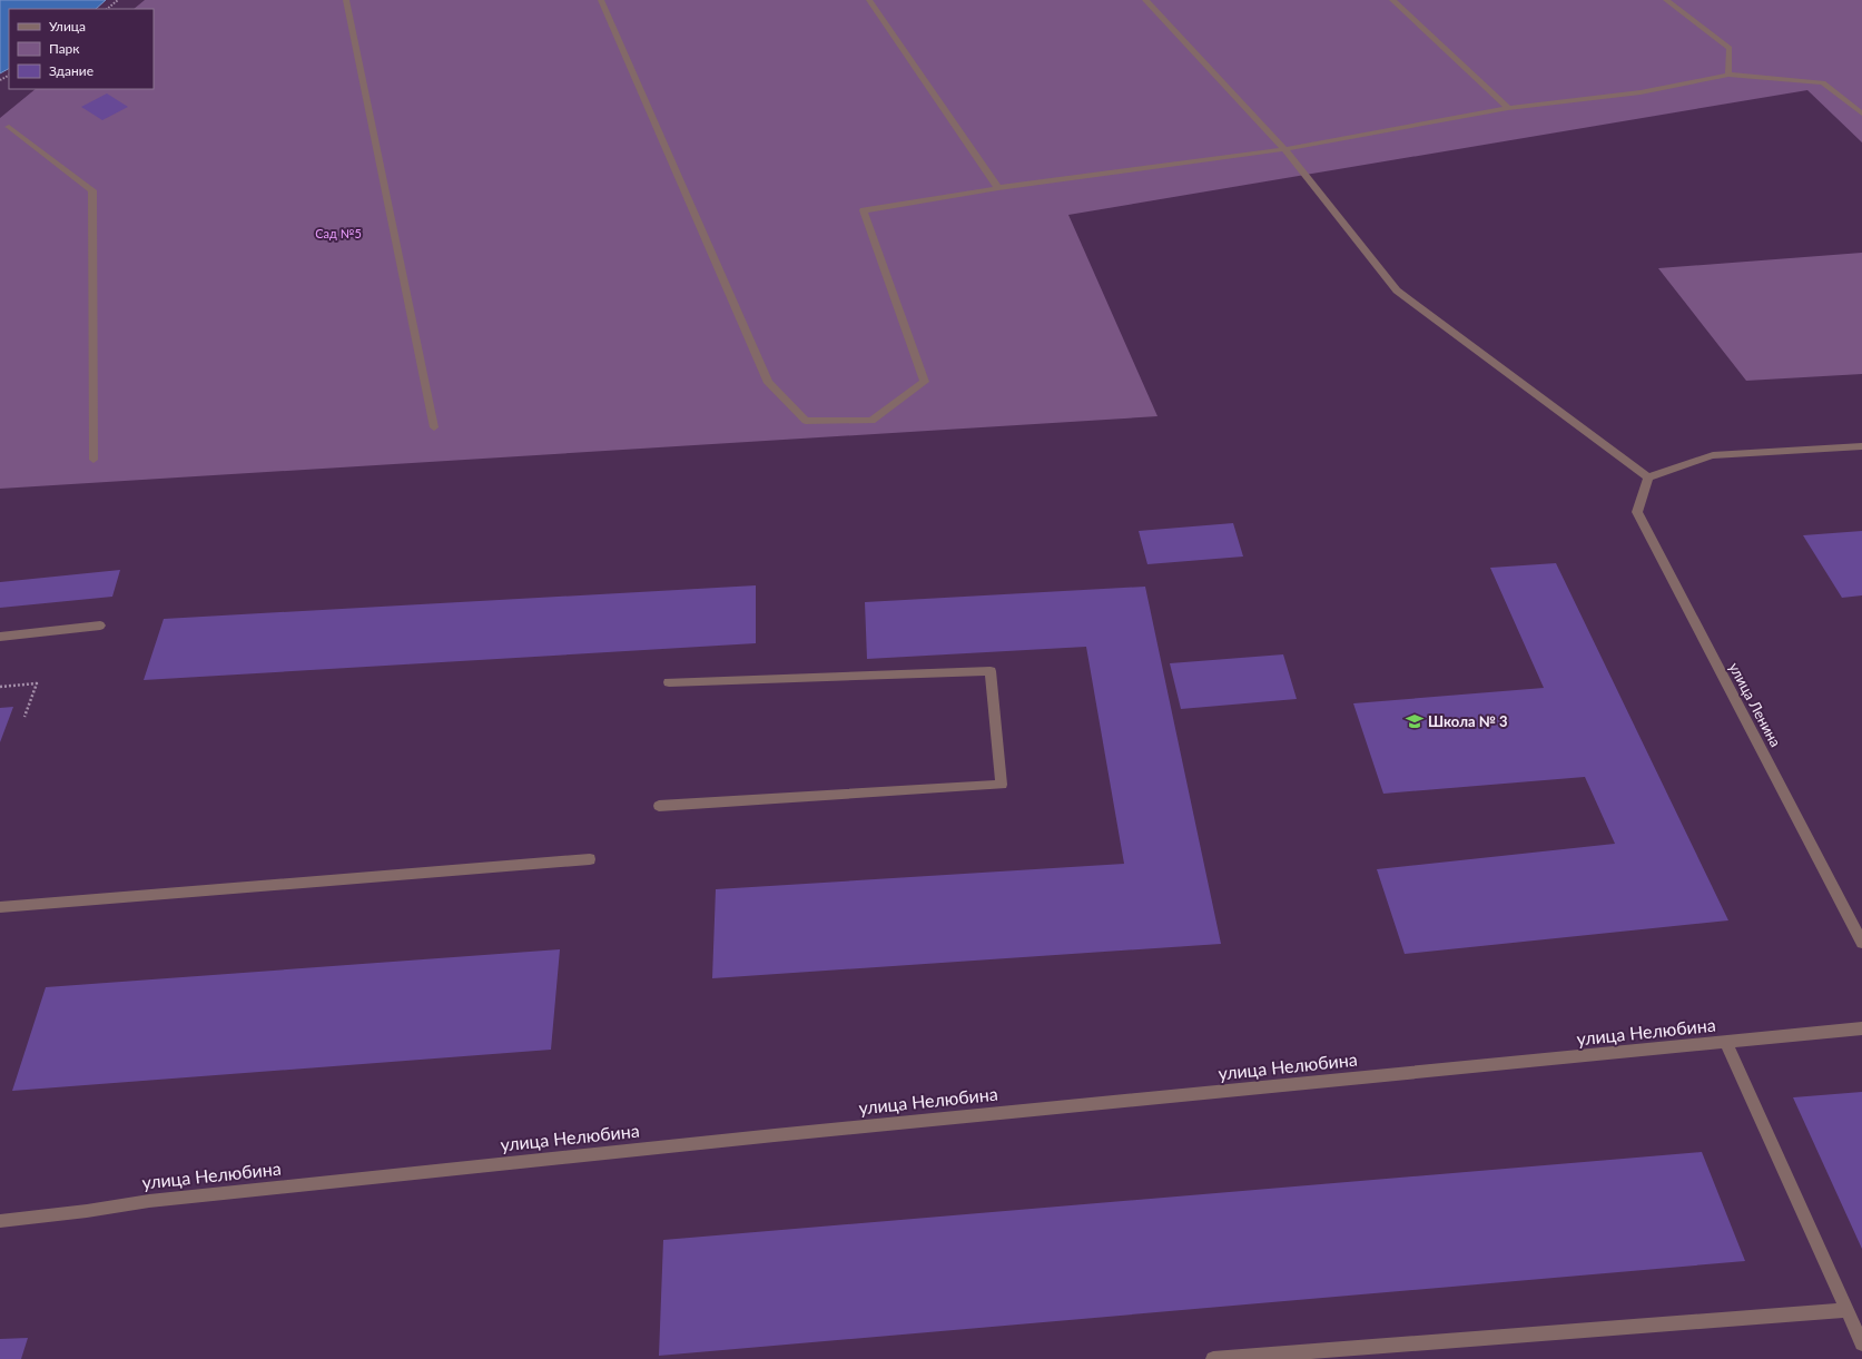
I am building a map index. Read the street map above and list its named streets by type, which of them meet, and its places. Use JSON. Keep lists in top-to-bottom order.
{
  "streets": {
    "street": ["улица Ленина", "улица Нелюбина"]
  },
  "parks": ["Сад №5"],
  "places": {
    "school or university": ["Школа № 3"]
  },
  "legend": ["Улица", "Парк", "Здание"]
}
